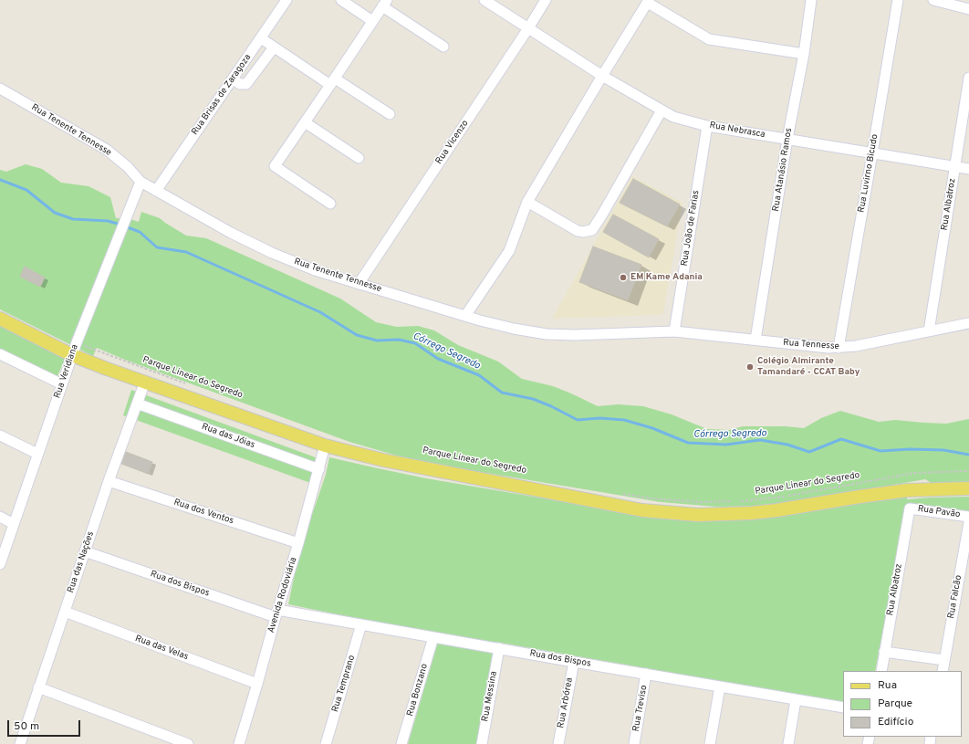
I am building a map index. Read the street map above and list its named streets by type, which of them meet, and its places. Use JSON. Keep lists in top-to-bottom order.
{
  "streets": {
    "street": [
      "Rua Brisas de Zaragoza",
      "Rua Tenente Tennesse",
      "Rua Nebrasca",
      "Rua Vicenzo",
      "Rua Atanásio Ramos",
      "Rua Luvirno Bicudo",
      "Rua Albatroz",
      "Rua João de Farias",
      "Rua Tennesse",
      "Rua Veridiana",
      "Rua das Jóias",
      "Rua dos Ventos",
      "Rua Pavão",
      "Rua das Nações",
      "Rua dos Bispos",
      "Avenida Rodoviária",
      "Rua Falcão",
      "Rua das Velas",
      "Rua Temprano",
      "Rua Bonzano",
      "Rua Messina",
      "Rua Arbórea",
      "Rua Treviso"
    ],
    "path": ["Parque Linear do Segredo"]
  },
  "crossings": [
    ["Rua Brisas de Zaragoza", "Rua Tenente Tennesse"],
    ["Rua Tenente Tennesse", "Rua Vicenzo"],
    ["Rua Tenente Tennesse", "Rua João de Farias"],
    ["Rua Tenente Tennesse", "Rua Tennesse"],
    ["Rua Tenente Tennesse", "Rua Veridiana"],
    ["Rua Nebrasca", "Rua Vicenzo"],
    ["Rua Nebrasca", "Rua Atanásio Ramos"],
    ["Rua Nebrasca", "Rua Luvirno Bicudo"],
    ["Rua Nebrasca", "Rua Albatroz"],
    ["Rua Nebrasca", "Rua João de Farias"],
    ["Rua Atanásio Ramos", "Rua Tennesse"],
    ["Rua Luvirno Bicudo", "Rua Tennesse"],
    ["Rua Albatroz", "Rua Tennesse"],
    ["Rua Albatroz", "Rua Pavão"],
    ["Rua João de Farias", "Rua Tennesse"],
    ["Rua Veridiana", "Parque Linear do Segredo"],
    ["Rua das Jóias", "Rua das Nações"],
    ["Rua das Jóias", "Avenida Rodoviária"],
    ["Rua dos Ventos", "Rua das Nações"],
    ["Rua dos Ventos", "Avenida Rodoviária"],
    ["Rua das Nações", "Rua dos Bispos"],
    ["Rua das Nações", "Rua das Velas"],
    ["Rua dos Bispos", "Avenida Rodoviária"],
    ["Rua dos Bispos", "Rua Temprano"],
    ["Rua dos Bispos", "Rua Bonzano"],
    ["Rua dos Bispos", "Rua Messina"],
    ["Rua dos Bispos", "Rua Arbórea"],
    ["Rua dos Bispos", "Rua Treviso"],
    ["Avenida Rodoviária", "Rua das Velas"]
  ],
  "water": ["Córrego Segredo"],
  "places": ["EM Kame Adania", "Colégio Almirante Tamandaré - CCAT Baby"],
  "legend": ["Rua", "Parque", "Edifício"],
  "scale_bar": "50 m"
}
